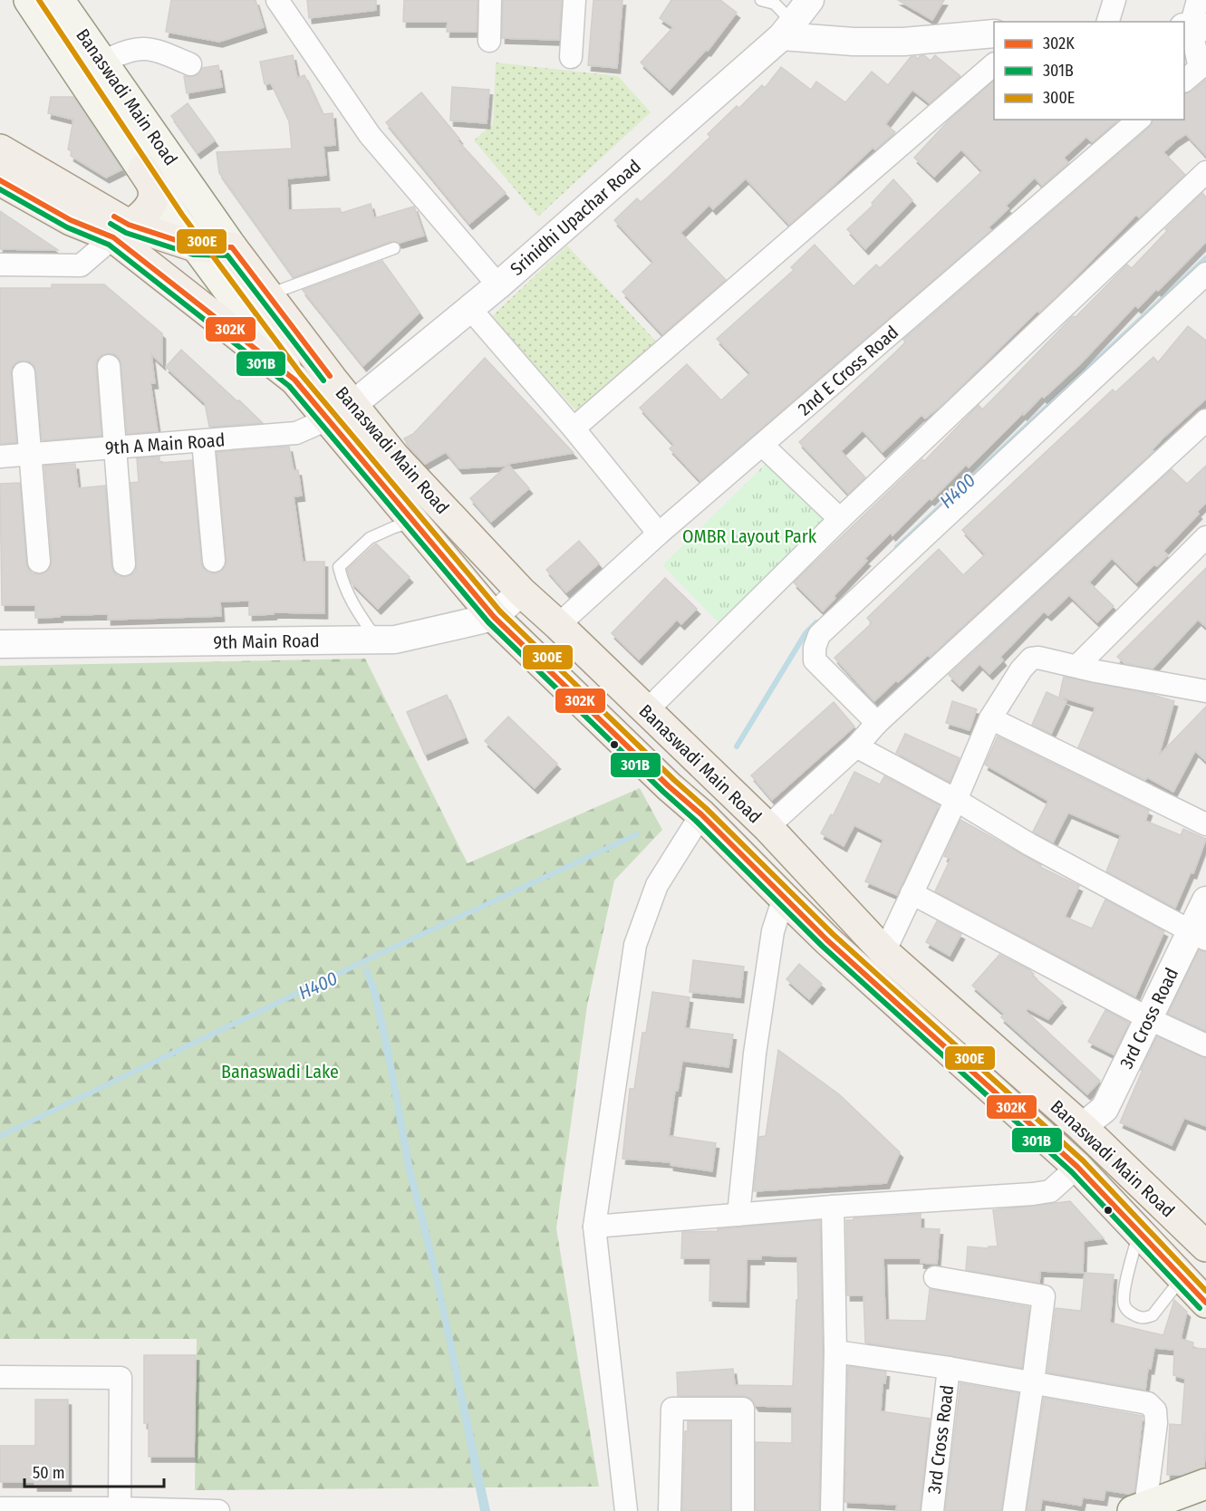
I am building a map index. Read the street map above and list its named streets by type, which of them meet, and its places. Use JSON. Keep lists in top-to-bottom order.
{
  "streets": {
    "main road": ["Banaswadi Main Road"],
    "street": [
      "Srinidhi Upachar Road",
      "2nd E Cross Road",
      "9th A Main Road",
      "9th Main Road",
      "3rd Cross Road"
    ]
  },
  "crossings": [
    ["Banaswadi Main Road", "Srinidhi Upachar Road"],
    ["Banaswadi Main Road", "2nd E Cross Road"],
    ["Banaswadi Main Road", "9th A Main Road"],
    ["Banaswadi Main Road", "9th Main Road"],
    ["Banaswadi Main Road", "3rd Cross Road"],
    ["Srinidhi Upachar Road", "9th A Main Road"]
  ],
  "water": ["H400"],
  "parks": ["OMBR Layout Park", "Banaswadi Lake"],
  "lines": ["transit line 300E", "transit line 302K", "transit line 301B"],
  "legend": ["302K", "301B", "300E"],
  "scale_bar": "50 m"
}
